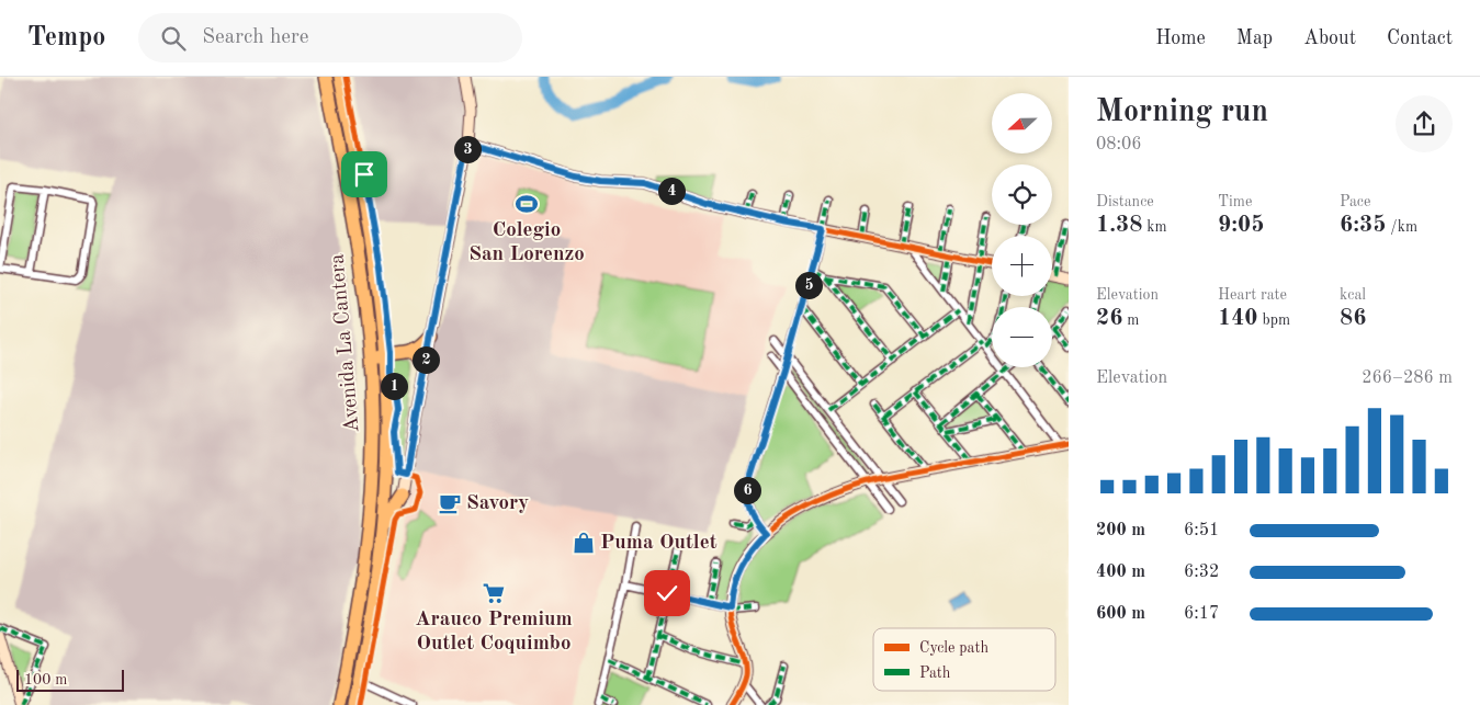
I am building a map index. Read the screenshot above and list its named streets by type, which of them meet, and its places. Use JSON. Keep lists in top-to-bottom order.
{
  "streets": {
    "highway": ["Avenida La Cantera"]
  },
  "places": {
    "sports": ["Colegio San Lorenzo"],
    "cafe": ["Savory"],
    "shop": ["Puma Outlet"],
    "supermarket": ["Arauco Premium Outlet Coquimbo"]
  },
  "legend": ["Cycle path", "Path"],
  "scale_bar": "100 m",
  "north": "left",
  "page": {
    "header": "Tempo",
    "search": "Search here",
    "nav": [
      "Home",
      "Map",
      "About",
      "Contact"
    ],
    "heading": ["Morning run", "08:06"],
    "map_buttons": ["+", "−"],
    "pins": [
      "3",
      "4",
      "5",
      "2",
      "1",
      "6"
    ],
    "stats": [
      ["Distance", "1.38 km"],
      ["Time", "9:05"],
      ["Pace", "6:35 /km"],
      ["Elevation", "26 m"],
      ["Heart rate", "140 bpm"],
      ["kcal", "86"]
    ],
    "chart": ["Elevation", "266–286 m"],
    "list": [
      {
        "name": "200 m",
        "note": "6:51"
      },
      {
        "name": "400 m",
        "note": "6:32"
      },
      {
        "name": "600 m",
        "note": "6:17"
      }
    ],
    "scale": "100 m"
  }
}
